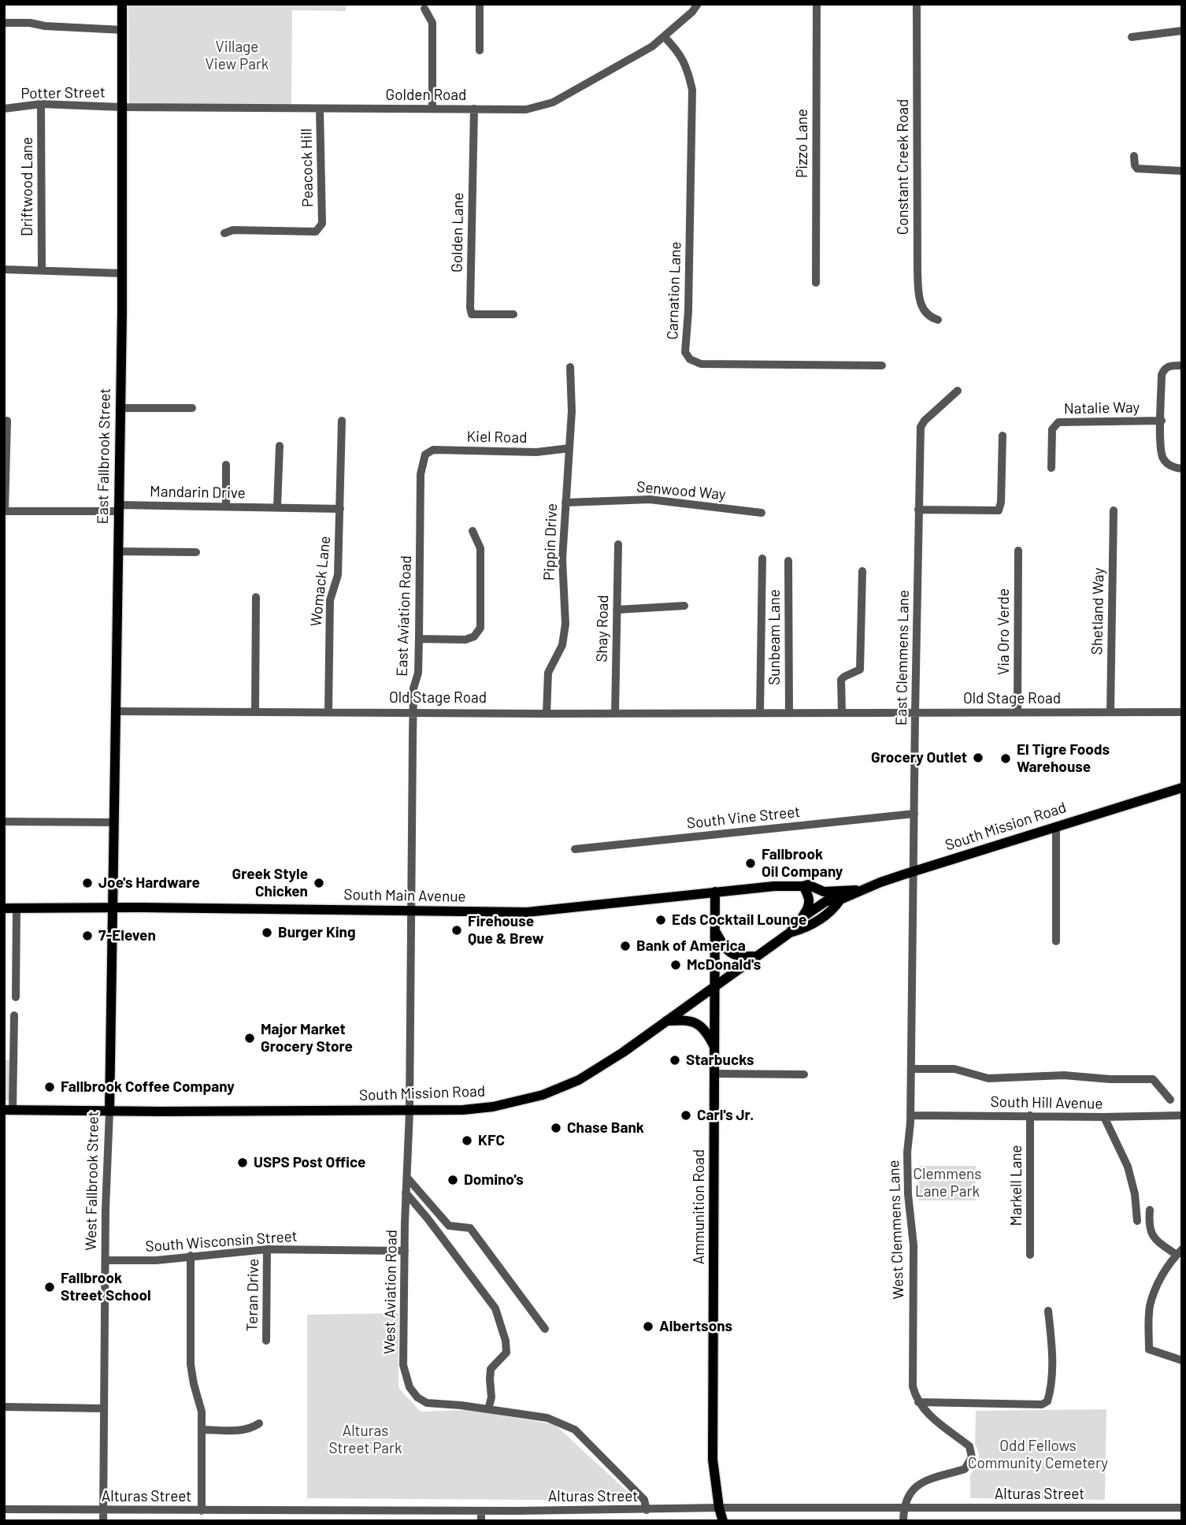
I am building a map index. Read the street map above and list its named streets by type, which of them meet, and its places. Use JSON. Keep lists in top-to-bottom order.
{
  "streets": {
    "main road": [
      "East Fallbrook Street",
      "South Mission Road",
      "South Main Avenue",
      "West Fallbrook Street",
      "Ammunition Road"
    ],
    "street": [
      "Potter Street",
      "Golden Road",
      "Pizzo Lane",
      "Constant Creek Road",
      "Peacock Hill",
      "Driftwood Lane",
      "Golden Lane",
      "Carnation Lane",
      "Natalie Way",
      "Kiel Road",
      "Senwood Way",
      "Mandarin Drive",
      "Pippin Drive",
      "Womack Lane",
      "Shetland Way",
      "East Aviation Road",
      "Shay Road",
      "Via Oro Verde",
      "Sunbeam Lane",
      "East Clemmens Lane",
      "Old Stage Road",
      "South Vine Street",
      "South Hill Avenue",
      "Markell Lane",
      "West Clemmens Lane",
      "South Wisconsin Street",
      "West Aviation Road",
      "Teran Drive",
      "Alturas Street"
    ]
  },
  "crossings": [
    ["Potter Street", "Golden Road"],
    ["Potter Street", "Driftwood Lane"],
    ["Potter Street", "East Fallbrook Street"],
    ["Golden Road", "Peacock Hill"],
    ["Golden Road", "Golden Lane"],
    ["Golden Road", "Carnation Lane"],
    ["Golden Road", "East Fallbrook Street"],
    ["Kiel Road", "Pippin Drive"],
    ["Kiel Road", "East Aviation Road"],
    ["East Fallbrook Street", "Mandarin Drive"],
    ["East Fallbrook Street", "Old Stage Road"],
    ["East Fallbrook Street", "South Main Avenue"],
    ["East Fallbrook Street", "West Fallbrook Street"],
    ["Senwood Way", "Pippin Drive"],
    ["Mandarin Drive", "Womack Lane"],
    ["Pippin Drive", "Old Stage Road"],
    ["Womack Lane", "Old Stage Road"],
    ["Shetland Way", "Old Stage Road"],
    ["East Aviation Road", "Old Stage Road"],
    ["East Aviation Road", "South Main Avenue"],
    ["East Aviation Road", "West Aviation Road"],
    ["Shay Road", "Old Stage Road"],
    ["Via Oro Verde", "Old Stage Road"],
    ["Sunbeam Lane", "Old Stage Road"],
    ["East Clemmens Lane", "Old Stage Road"],
    ["East Clemmens Lane", "South Vine Street"],
    ["East Clemmens Lane", "South Mission Road"],
    ["East Clemmens Lane", "West Clemmens Lane"],
    ["South Mission Road", "South Main Avenue"],
    ["South Mission Road", "West Fallbrook Street"],
    ["South Mission Road", "Ammunition Road"],
    ["South Mission Road", "West Clemmens Lane"],
    ["South Mission Road", "West Aviation Road"],
    ["South Main Avenue", "West Fallbrook Street"],
    ["South Main Avenue", "Ammunition Road"],
    ["South Main Avenue", "West Aviation Road"],
    ["South Hill Avenue", "Markell Lane"],
    ["South Hill Avenue", "West Clemmens Lane"],
    ["West Fallbrook Street", "South Wisconsin Street"],
    ["West Fallbrook Street", "Alturas Street"],
    ["Ammunition Road", "Alturas Street"],
    ["South Wisconsin Street", "West Aviation Road"],
    ["South Wisconsin Street", "Teran Drive"],
    ["West Aviation Road", "Alturas Street"]
  ],
  "parks": [
    "Village View Park",
    "Clemmens Lane Park",
    "Alturas Street Park",
    "Odd Fellows Community Cemetery"
  ],
  "places": [
    "Grocery Outlet",
    "El Tigre Foods Warehouse",
    "Fallbrook Oil Company",
    "Joe's Hardware",
    "Greek Style Chicken",
    "Eds Cocktail Lounge",
    "Firehouse Que & Brew",
    "Burger King",
    "7-Eleven",
    "Bank of America",
    "McDonald's",
    "Major Market Grocery Store",
    "Starbucks",
    "Fallbrook Coffee Company",
    "Carl's Jr.",
    "Chase Bank",
    "KFC",
    "USPS Post Office",
    "Domino's",
    "Fallbrook Street School",
    "Albertsons"
  ]
}
